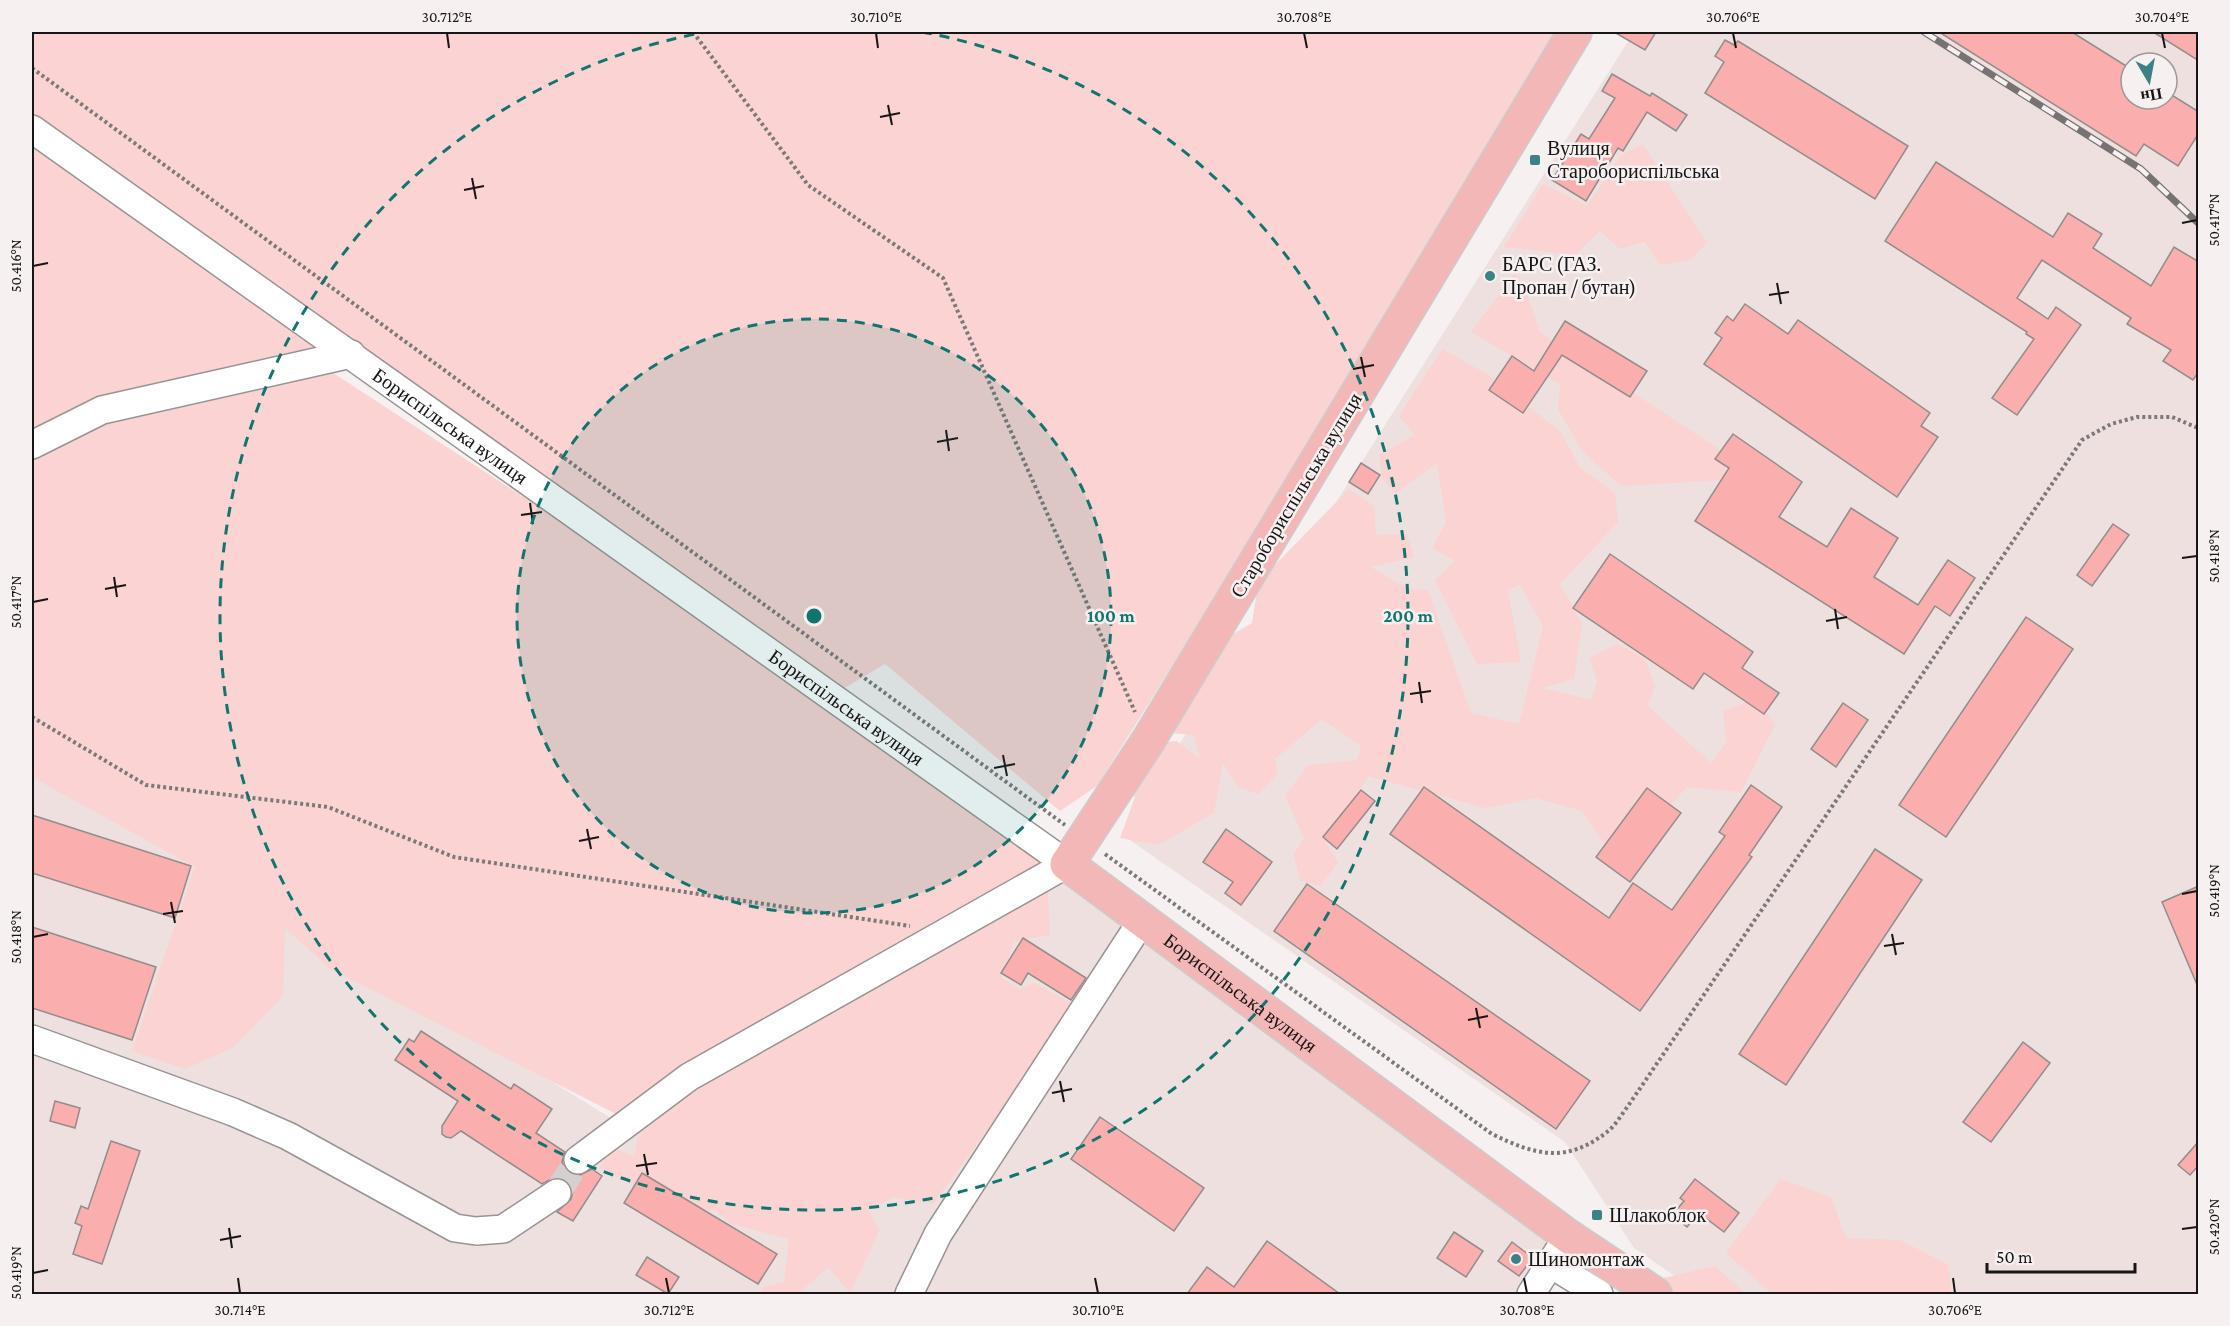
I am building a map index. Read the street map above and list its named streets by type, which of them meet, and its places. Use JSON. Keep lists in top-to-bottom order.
{
  "streets": {
    "main road": ["Бориспільська вулиця", "Старобориспільська вулиця"]
  },
  "crossings": [
    ["Бориспільська вулиця", "Старобориспільська вулиця"]
  ],
  "places": {
    "transit": ["Вулиця Старобориспільська", "Шлакоблок"],
    "other": ["БАРС (ГАЗ. Пропан / бутан)", "Шиномонтаж"]
  },
  "scale_bar": "50 m",
  "north": "bottom",
  "coordinates": [
    "30.712°E",
    "30.710°E",
    "30.708°E",
    "30.706°E",
    "30.704°E",
    "50.417°N",
    "50.416°N",
    "50.418°N",
    "50.419°N",
    "50.420°N",
    "30.714°E"
  ],
  "rings": ["100 m", "200 m"]
}
